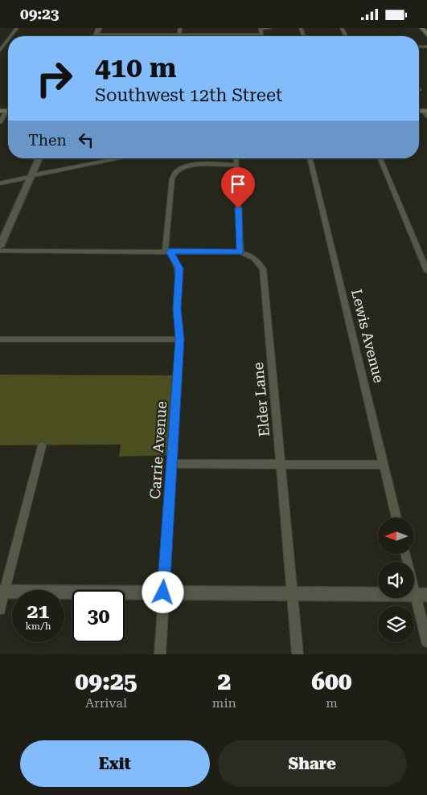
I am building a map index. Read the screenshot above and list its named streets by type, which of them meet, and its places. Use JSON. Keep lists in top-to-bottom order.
{
  "streets": {
    "street": ["Lewis Avenue", "Elder Lane", "Carrie Avenue"]
  },
  "north": "left",
  "page": {
    "status": "09:23",
    "turn": ["410 m", "Southwest 12th Street"],
    "then": "Then",
    "speed": "21 km/h",
    "limit": "30",
    "eta": [
      "09:25",
      "Arrival",
      "2",
      "min",
      "600",
      "m"
    ],
    "buttons": ["Exit", "Share"]
  }
}
